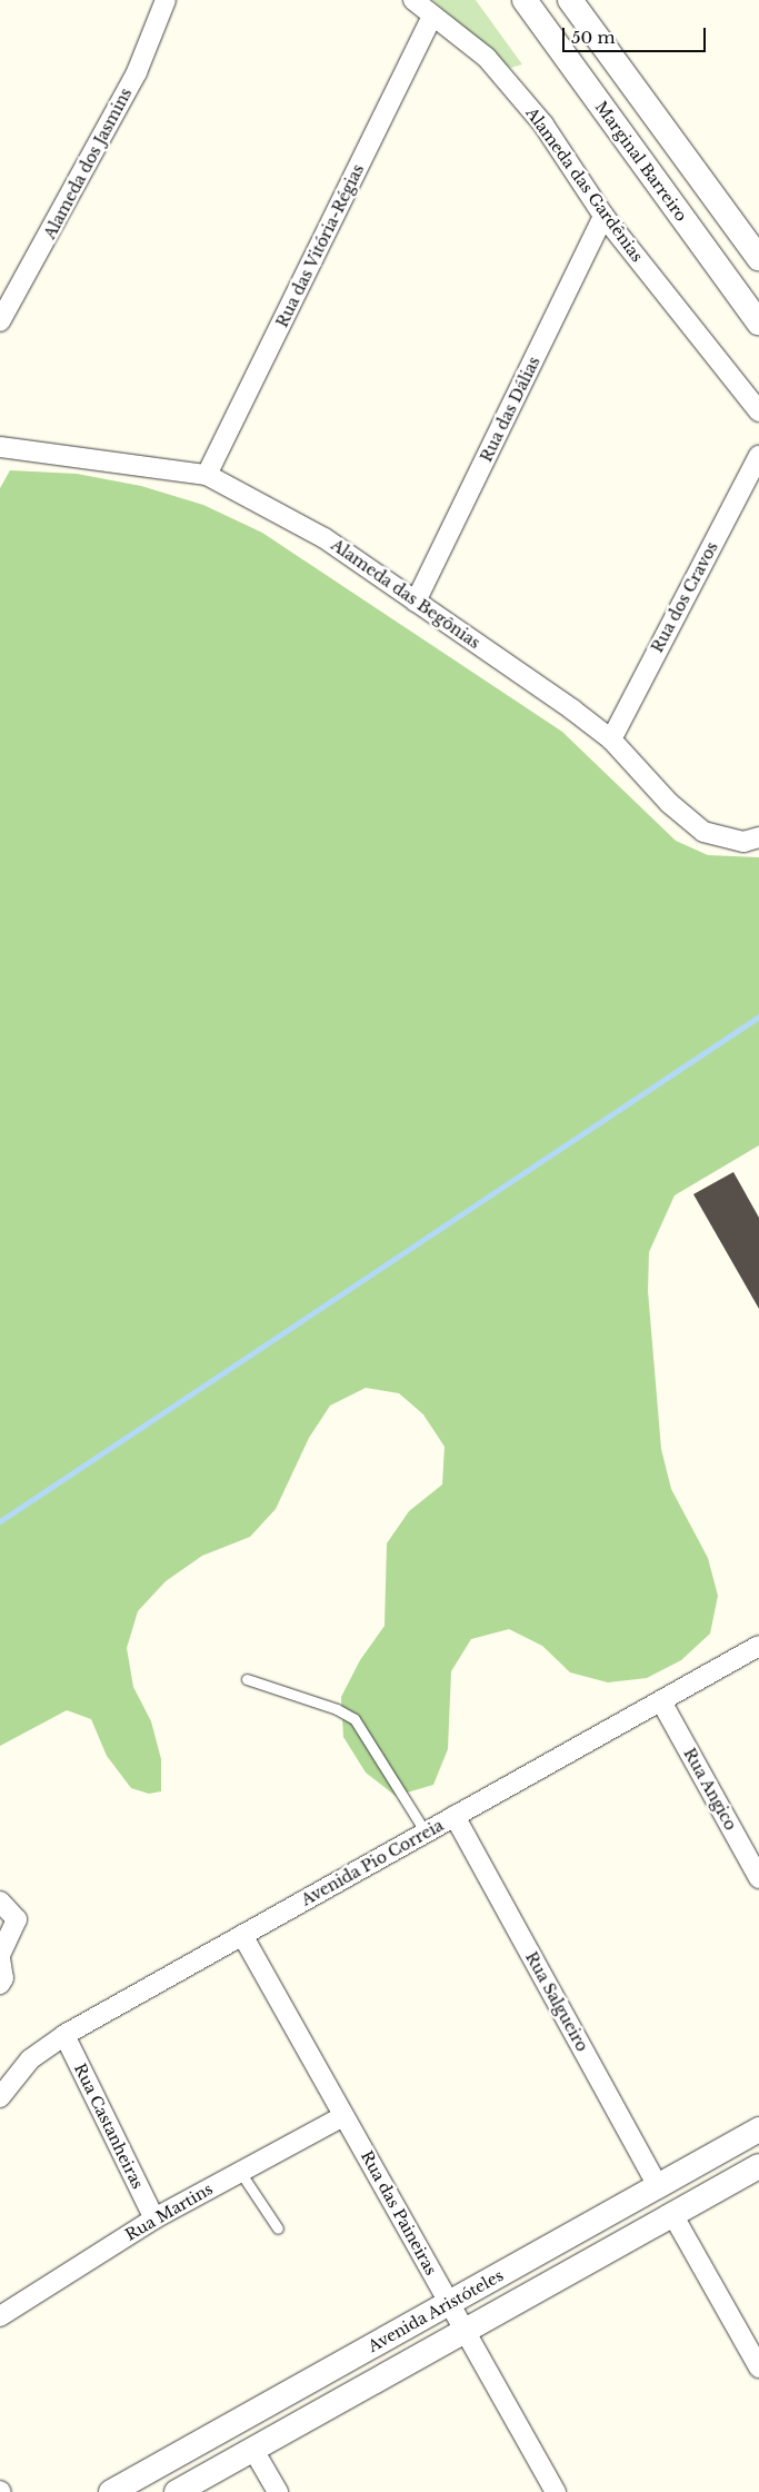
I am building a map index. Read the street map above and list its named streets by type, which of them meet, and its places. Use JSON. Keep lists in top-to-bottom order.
{
  "streets": {
    "street": [
      "Marginal Barreiro",
      "Alameda dos Jasmins",
      "Alameda das Gardênias",
      "Rua das Vitória-Régias",
      "Rua das Dálias",
      "Alameda das Begônias",
      "Rua dos Cravos",
      "Rua Angico",
      "Avenida Pio Correia",
      "Rua Salgueiro",
      "Rua Castanheiras",
      "Rua Martins",
      "Rua das Paineiras",
      "Avenida Aristóteles"
    ]
  },
  "crossings": [
    ["Alameda das Gardênias", "Rua das Vitória-Régias"],
    ["Alameda das Gardênias", "Rua das Dálias"],
    ["Rua das Vitória-Régias", "Alameda das Begônias"],
    ["Rua das Dálias", "Alameda das Begônias"],
    ["Alameda das Begônias", "Rua dos Cravos"],
    ["Rua Angico", "Avenida Pio Correia"],
    ["Avenida Pio Correia", "Rua Salgueiro"],
    ["Avenida Pio Correia", "Rua Castanheiras"],
    ["Avenida Pio Correia", "Rua das Paineiras"],
    ["Rua Salgueiro", "Avenida Aristóteles"],
    ["Rua Castanheiras", "Rua Martins"],
    ["Rua Martins", "Rua das Paineiras"],
    ["Rua das Paineiras", "Avenida Aristóteles"]
  ],
  "scale_bar": "50 m"
}
